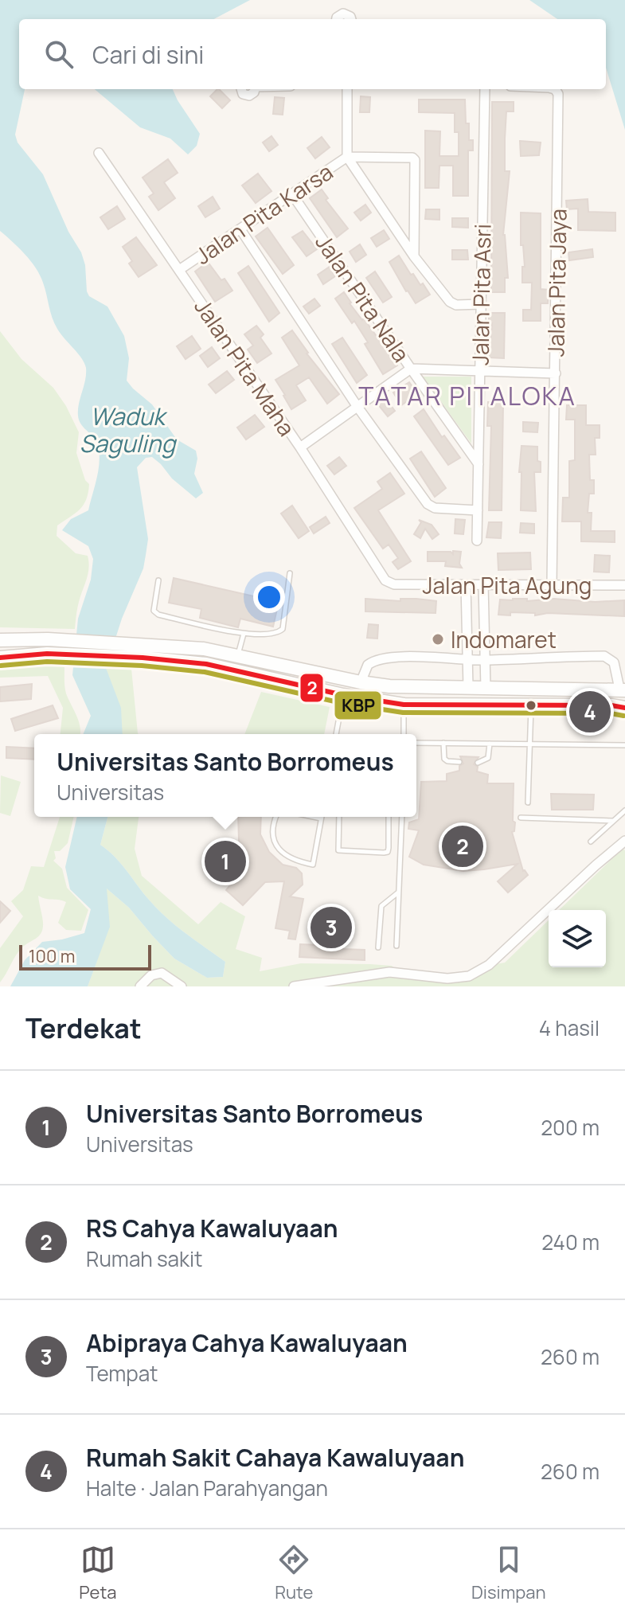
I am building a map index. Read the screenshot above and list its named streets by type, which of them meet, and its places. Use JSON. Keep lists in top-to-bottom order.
{
  "streets": {
    "street": [
      "Jalan Pita Karsa",
      "Jalan Pita Jaya",
      "Jalan Pita Asri",
      "Jalan Pita Nala",
      "Jalan Pita Maha",
      "Jalan Pita Agung"
    ]
  },
  "crossings": [
    ["Jalan Pita Karsa", "Jalan Pita Nala"],
    ["Jalan Pita Karsa", "Jalan Pita Maha"],
    ["Jalan Pita Jaya", "Jalan Pita Agung"],
    ["Jalan Pita Asri", "Jalan Pita Nala"],
    ["Jalan Pita Maha", "Jalan Pita Agung"]
  ],
  "districts": ["TATAR PITALOKA"],
  "water": ["Waduk Saguling"],
  "places": ["Indomaret"],
  "lines": ["transit line 2", "transit line KBP"],
  "scale_bar": "100 m",
  "page": {
    "search": "Cari di sini",
    "pins": [
      "4",
      "2",
      "1",
      "3"
    ],
    "popup": ["Universitas Santo Borromeus", "Universitas"],
    "scale": "100 m",
    "heading": ["Terdekat", "4 hasil"],
    "list": [
      {
        "mark": "1",
        "name": "Universitas Santo Borromeus",
        "note": "Universitas",
        "value": "200 m"
      },
      {
        "mark": "2",
        "name": "RS Cahya Kawaluyaan",
        "note": "Rumah sakit",
        "value": "240 m"
      },
      {
        "mark": "3",
        "name": "Abipraya Cahya Kawaluyaan",
        "note": "Tempat",
        "value": "260 m"
      },
      {
        "mark": "4",
        "name": "Rumah Sakit Cahaya Kawaluyaan",
        "note": "Halte · Jalan Parahyangan",
        "value": "260 m"
      }
    ],
    "nav": ["Peta", "Rute", "Disimpan"]
  }
}
